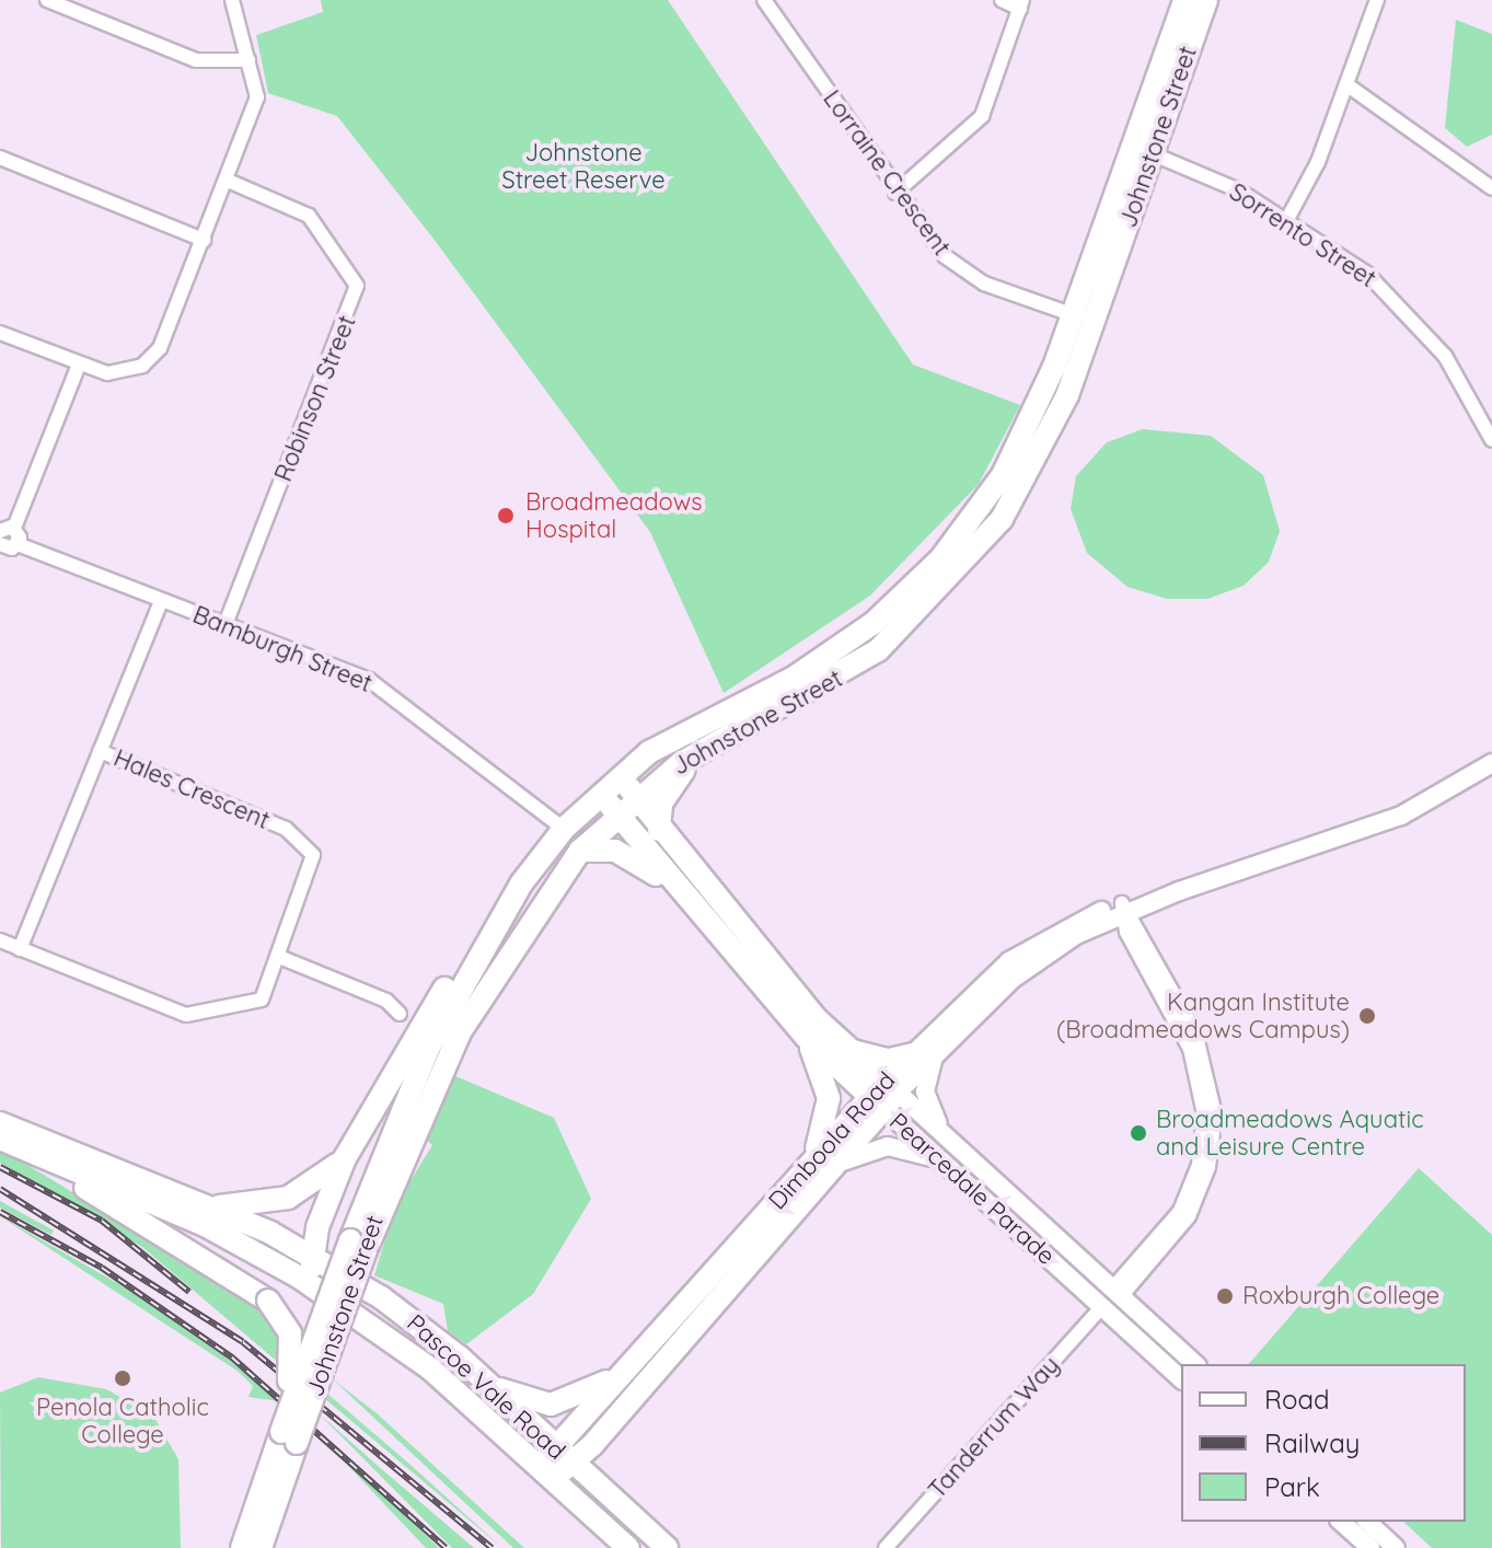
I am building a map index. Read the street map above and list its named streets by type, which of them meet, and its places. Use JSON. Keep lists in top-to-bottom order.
{
  "streets": {
    "main road": [
      "Johnstone Street",
      "Dimboola Road",
      "Pearcedale Parade",
      "Pascoe Vale Road"
    ],
    "street": [
      "Lorraine Crescent",
      "Sorrento Street",
      "Robinson Street",
      "Bamburgh Street",
      "Hales Crescent",
      "Tanderrum Way"
    ]
  },
  "crossings": [
    ["Johnstone Street", "Lorraine Crescent"],
    ["Johnstone Street", "Sorrento Street"],
    ["Johnstone Street", "Bamburgh Street"],
    ["Johnstone Street", "Pearcedale Parade"],
    ["Robinson Street", "Bamburgh Street"],
    ["Dimboola Road", "Pearcedale Parade"],
    ["Dimboola Road", "Pascoe Vale Road"],
    ["Dimboola Road", "Tanderrum Way"],
    ["Pearcedale Parade", "Tanderrum Way"]
  ],
  "parks": ["Johnstone Street Reserve"],
  "places": [
    "Broadmeadows Hospital",
    "Kangan Institute (Broadmeadows Campus)",
    "Broadmeadows Aquatic and Leisure Centre",
    "Roxburgh College",
    "Penola Catholic College"
  ],
  "legend": ["Road", "Railway", "Park"]
}
